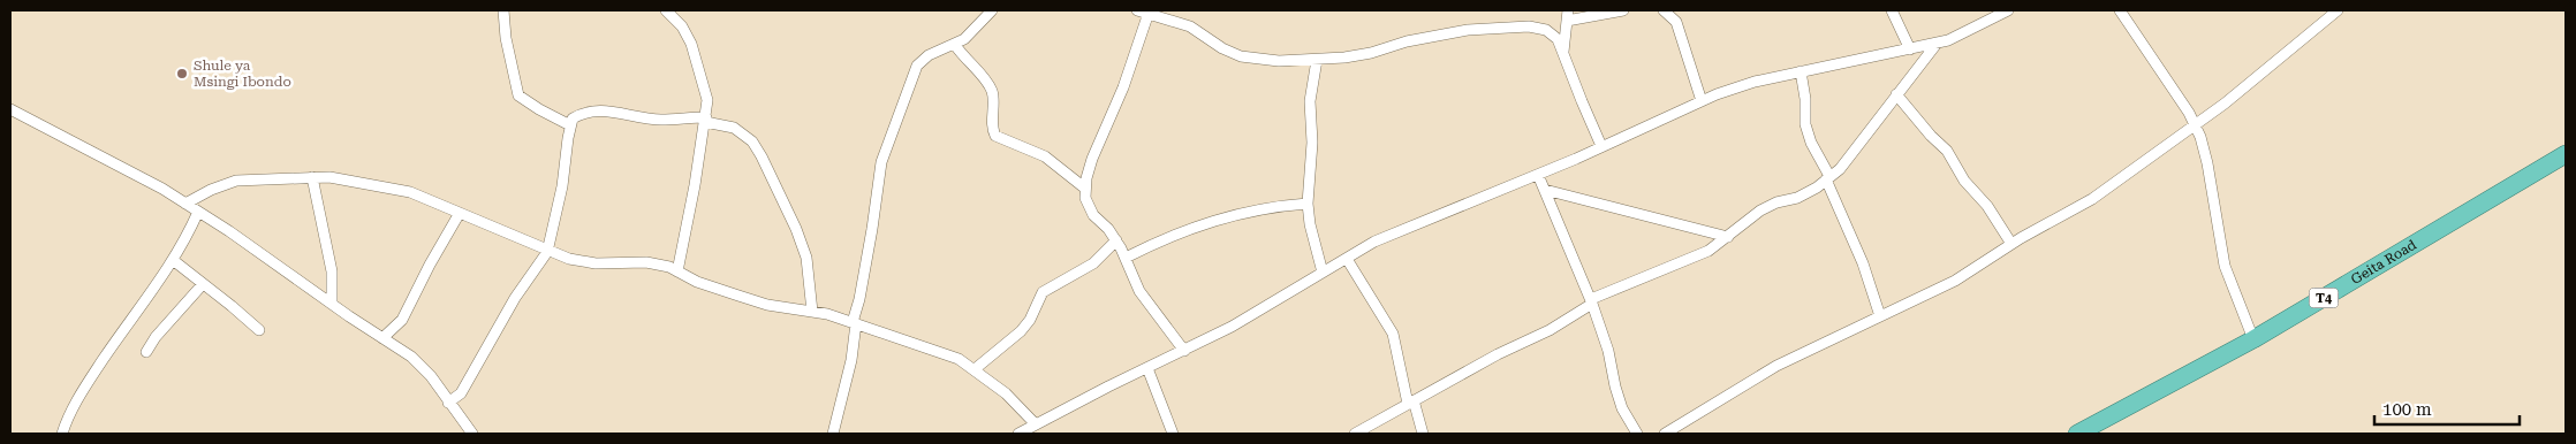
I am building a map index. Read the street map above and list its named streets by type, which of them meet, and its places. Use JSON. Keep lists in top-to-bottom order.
{
  "streets": {
    "highway": ["Geita Road", "T4"]
  },
  "places": ["Shule ya Msingi Ibondo"],
  "scale_bar": "100 m"
}
